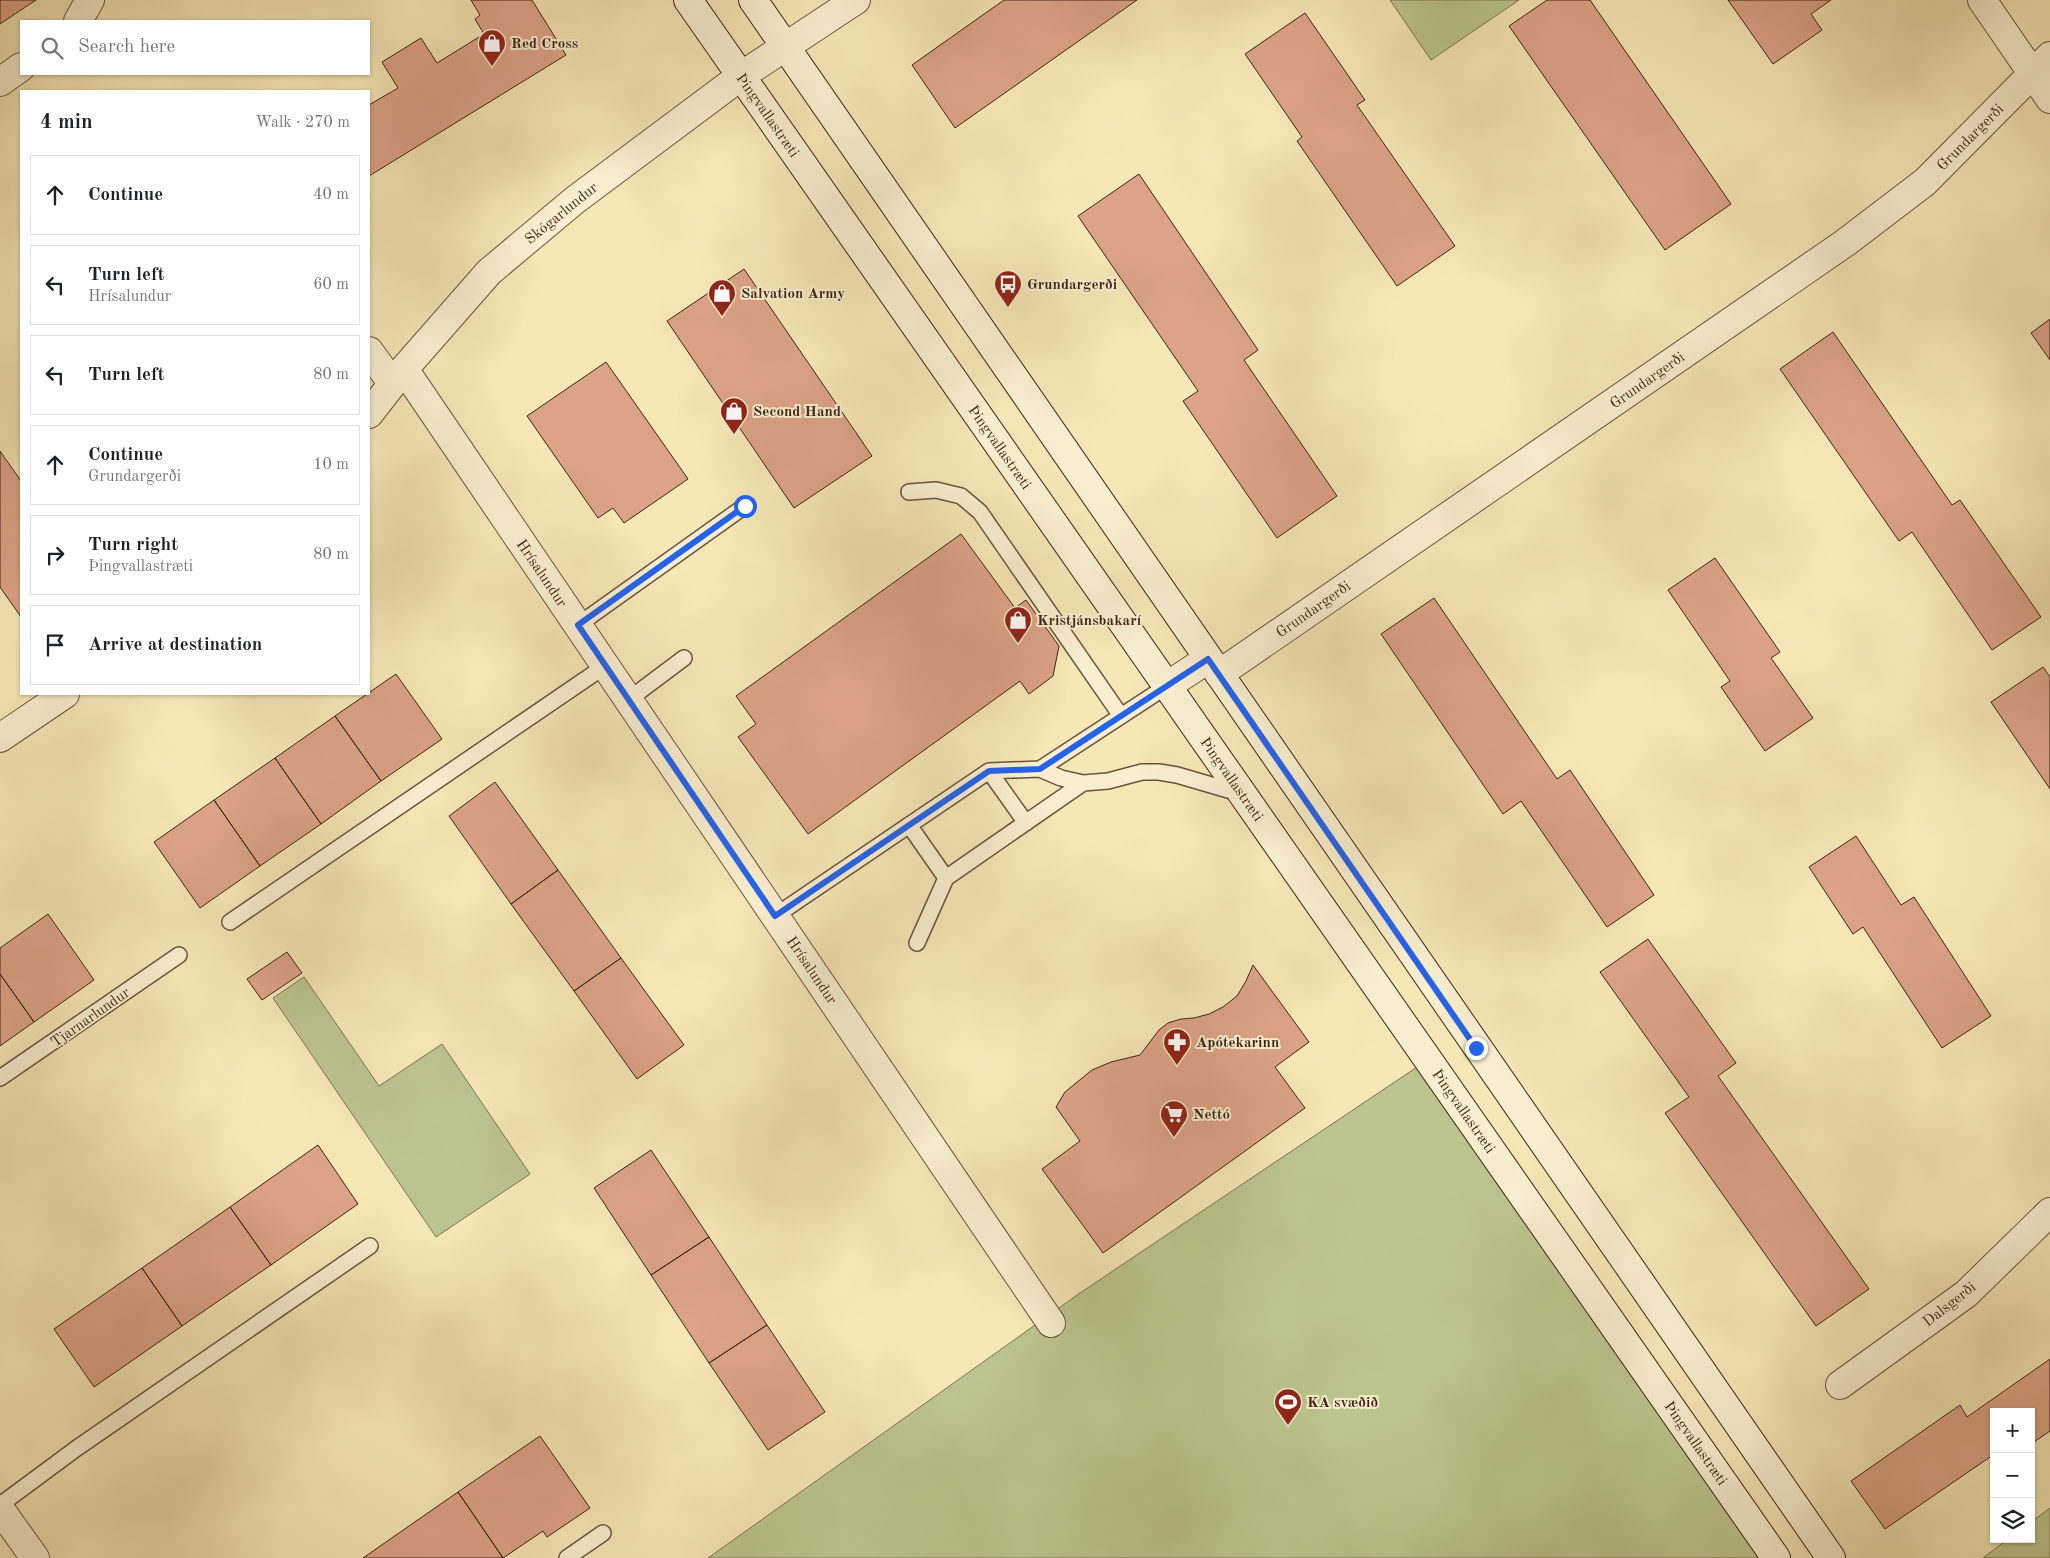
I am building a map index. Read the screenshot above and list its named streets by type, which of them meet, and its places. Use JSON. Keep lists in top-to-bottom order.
{
  "streets": {
    "main road": [
      "Þingvallastræti",
      "Grundargerði",
      "Skógarlundur",
      "Hrísalundur",
      "Dalsgerði"
    ],
    "lane": ["Tjarnarlundur"]
  },
  "crossings": [
    ["Þingvallastræti", "Grundargerði"],
    ["Þingvallastræti", "Skógarlundur"],
    ["Skógarlundur", "Hrísalundur"]
  ],
  "places": {
    "shop": [
      "Red Cross",
      "Salvation Army",
      "Second Hand",
      "Kristjánsbakarí"
    ],
    "bus stop": ["Grundargerði"],
    "pharmacy": ["Apótekarinn"],
    "supermarket": ["Nettó"],
    "sports": ["KA svæðið"]
  },
  "page": {
    "search": "Search here",
    "heading": ["4 min", "Walk · 270 m"],
    "list": [
      ["Continue", "40 m"],
      ["Turn left", "Hrísalundur", "60 m"],
      ["Turn left", "80 m"],
      ["Continue", "Grundargerði", "10 m"],
      ["Turn right", "Þingvallastræti", "80 m"],
      "Arrive at destination"
    ],
    "map_buttons": ["+", "−"]
  }
}
